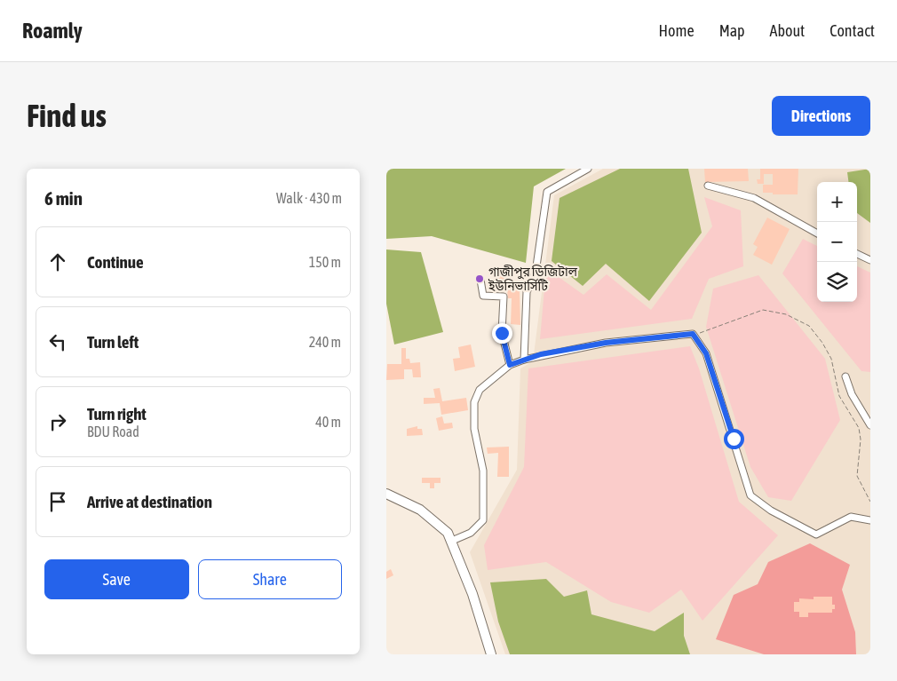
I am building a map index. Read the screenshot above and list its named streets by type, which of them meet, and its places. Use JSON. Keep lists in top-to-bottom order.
{
  "places": ["গাজীপুর ডিজিটাল ইউনিভার্সিটি"],
  "page": {
    "header": "Roamly",
    "nav": [
      "Home",
      "Map",
      "About",
      "Contact"
    ],
    "buttons": [
      "Directions",
      ["Save", "Share"]
    ],
    "title": "Find us",
    "heading": ["6 min", "Walk · 430 m"],
    "map_buttons": ["+", "−"],
    "list": [
      ["Continue", "150 m"],
      ["Turn left", "240 m"],
      ["Turn right", "BDU Road", "40 m"],
      "Arrive at destination"
    ]
  }
}
